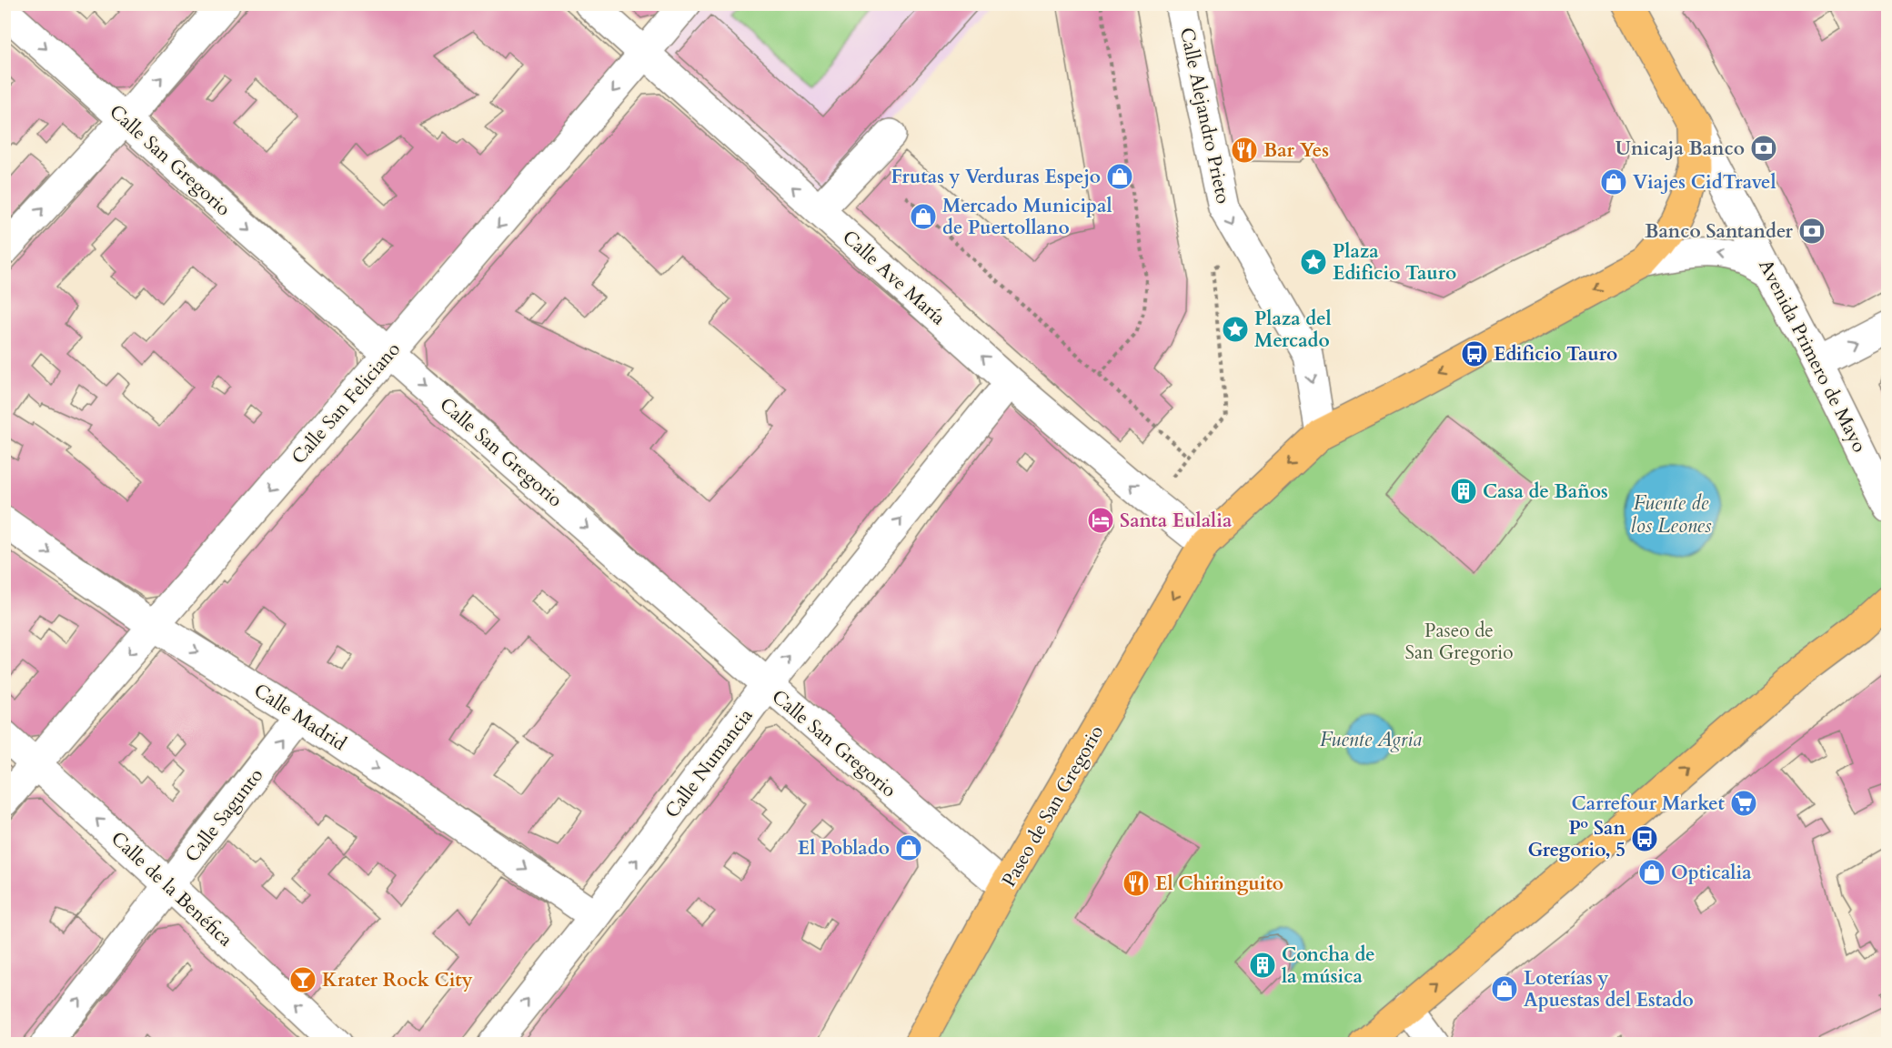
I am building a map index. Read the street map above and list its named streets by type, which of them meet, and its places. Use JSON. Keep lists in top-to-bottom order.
{
  "streets": {
    "main road": ["Avenida Primero de Mayo", "Paseo de San Gregorio"],
    "street": [
      "Calle Alejandro Prieto",
      "Calle San Gregorio",
      "Calle Ave María",
      "Calle San Feliciano",
      "Calle Madrid",
      "Calle Numancia",
      "Calle Sagunto",
      "Calle de la Benéfica"
    ]
  },
  "crossings": [
    ["Calle Alejandro Prieto", "Paseo de San Gregorio"],
    ["Calle San Gregorio", "Calle San Feliciano"],
    ["Calle San Gregorio", "Calle Numancia"],
    ["Calle San Gregorio", "Paseo de San Gregorio"],
    ["Calle Ave María", "Calle San Feliciano"],
    ["Calle Ave María", "Calle Numancia"],
    ["Calle Ave María", "Paseo de San Gregorio"],
    ["Avenida Primero de Mayo", "Paseo de San Gregorio"],
    ["Calle San Feliciano", "Calle Madrid"],
    ["Calle San Feliciano", "Calle de la Benéfica"],
    ["Calle Madrid", "Calle Numancia"],
    ["Calle Madrid", "Calle Sagunto"],
    ["Calle Sagunto", "Calle de la Benéfica"]
  ],
  "one_way": [
    "Calle Alejandro Prieto",
    "Calle San Gregorio",
    "Calle Ave María",
    "Calle San Feliciano",
    "Calle Madrid",
    "Calle Numancia",
    "Paseo de San Gregorio",
    "Calle Sagunto",
    "Calle de la Benéfica"
  ],
  "water": ["Fuente de los Leones", "Fuente Agria"],
  "parks": ["Paseo de San Gregorio"],
  "places": {
    "bank": ["Unicaja Banco", "Banco Santander"],
    "restaurant": ["Bar Yes", "El Chiringuito"],
    "shop": [
      "Frutas y Verduras Espejo",
      "Viajes CidTravel",
      "Mercado Municipal de Puertollano",
      "El Poblado",
      "Opticalia",
      "Loterías y Apuestas del Estado"
    ],
    "place": ["Plaza Edificio Tauro", "Plaza del Mercado"],
    "bus stop": ["Edificio Tauro", "Pº San Gregorio, 5"],
    "building": ["Casa de Baños", "Concha de la música"],
    "hotel": ["Santa Eulalia"],
    "supermarket": ["Carrefour Market"],
    "bar": ["Krater Rock City"]
  }
}
